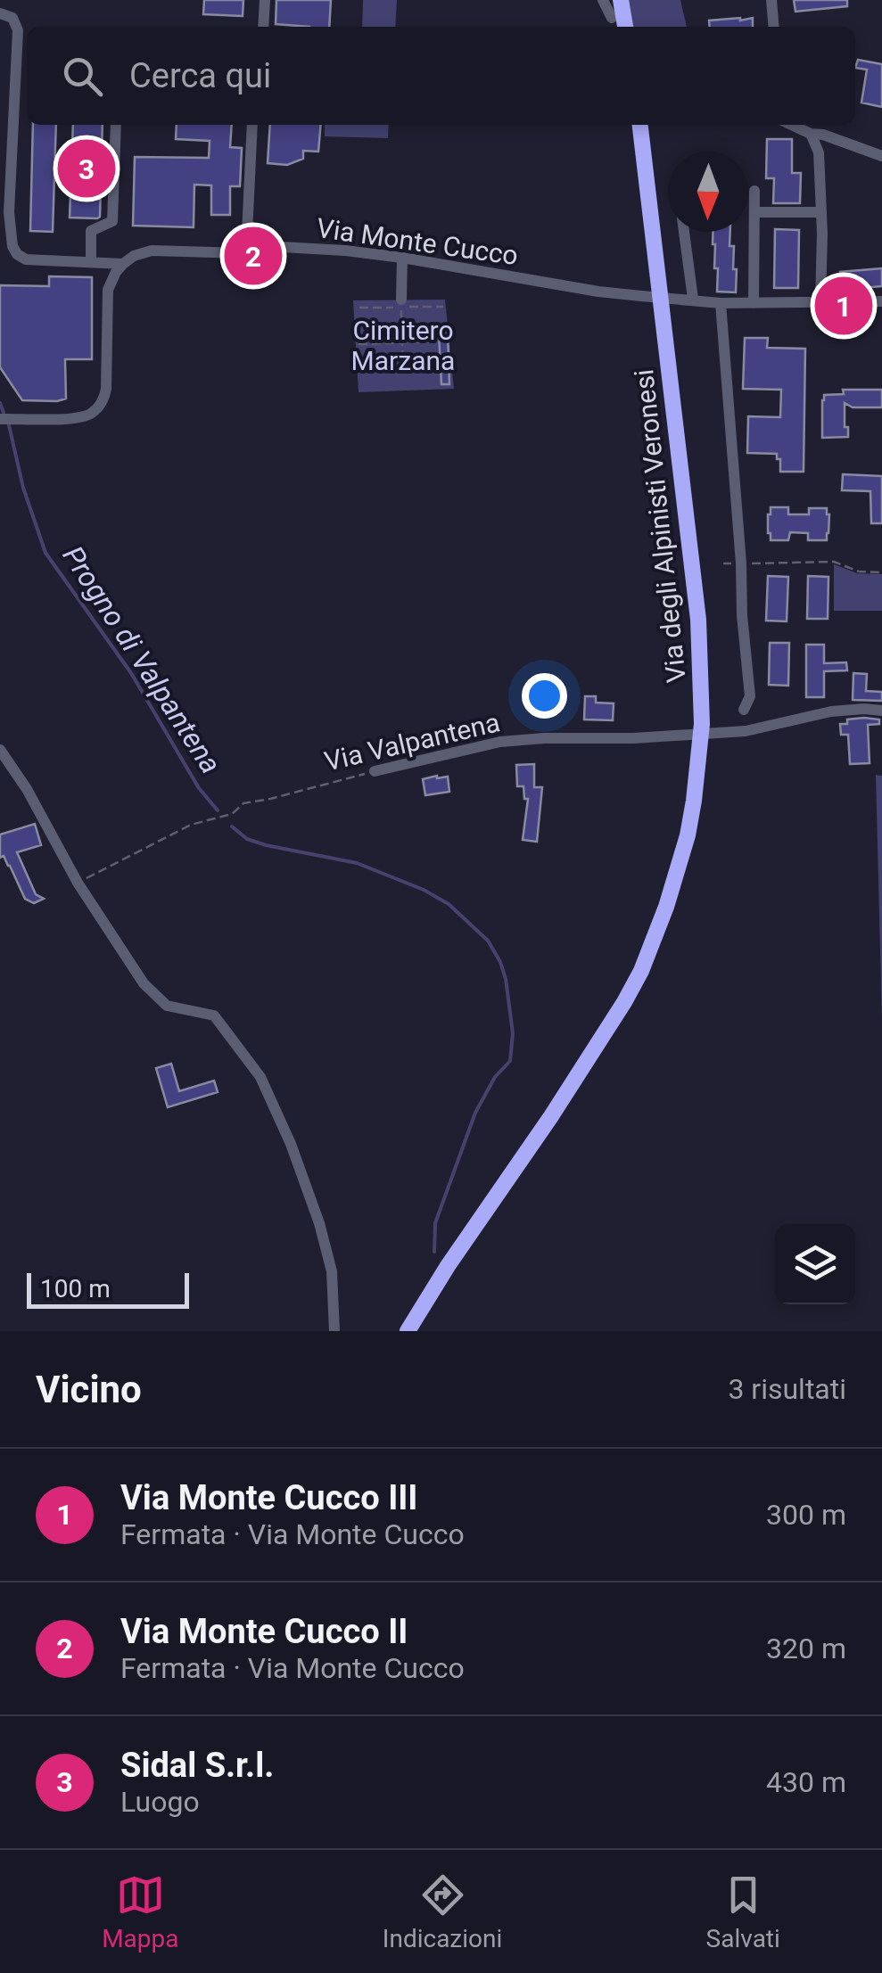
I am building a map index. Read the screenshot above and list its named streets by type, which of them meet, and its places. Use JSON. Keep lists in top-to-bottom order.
{
  "streets": {
    "highway": ["Via degli Alpinisti Veronesi"],
    "street": ["Via Monte Cucco", "Via Valpantena"]
  },
  "water": ["Progno di Valpantena"],
  "parks": ["Cimitero Marzana"],
  "scale_bar": "100 m",
  "north": "bottom",
  "page": {
    "search": "Cerca qui",
    "pins": ["3", "2", "1"],
    "scale": "100 m",
    "heading": ["Vicino", "3 risultati"],
    "list": [
      {
        "mark": "1",
        "name": "Via Monte Cucco III",
        "note": "Fermata · Via Monte Cucco",
        "value": "300 m"
      },
      {
        "mark": "2",
        "name": "Via Monte Cucco II",
        "note": "Fermata · Via Monte Cucco",
        "value": "320 m"
      },
      {
        "mark": "3",
        "name": "Sidal S.r.l.",
        "note": "Luogo",
        "value": "430 m"
      }
    ],
    "nav": ["Mappa", "Indicazioni", "Salvati"]
  }
}
